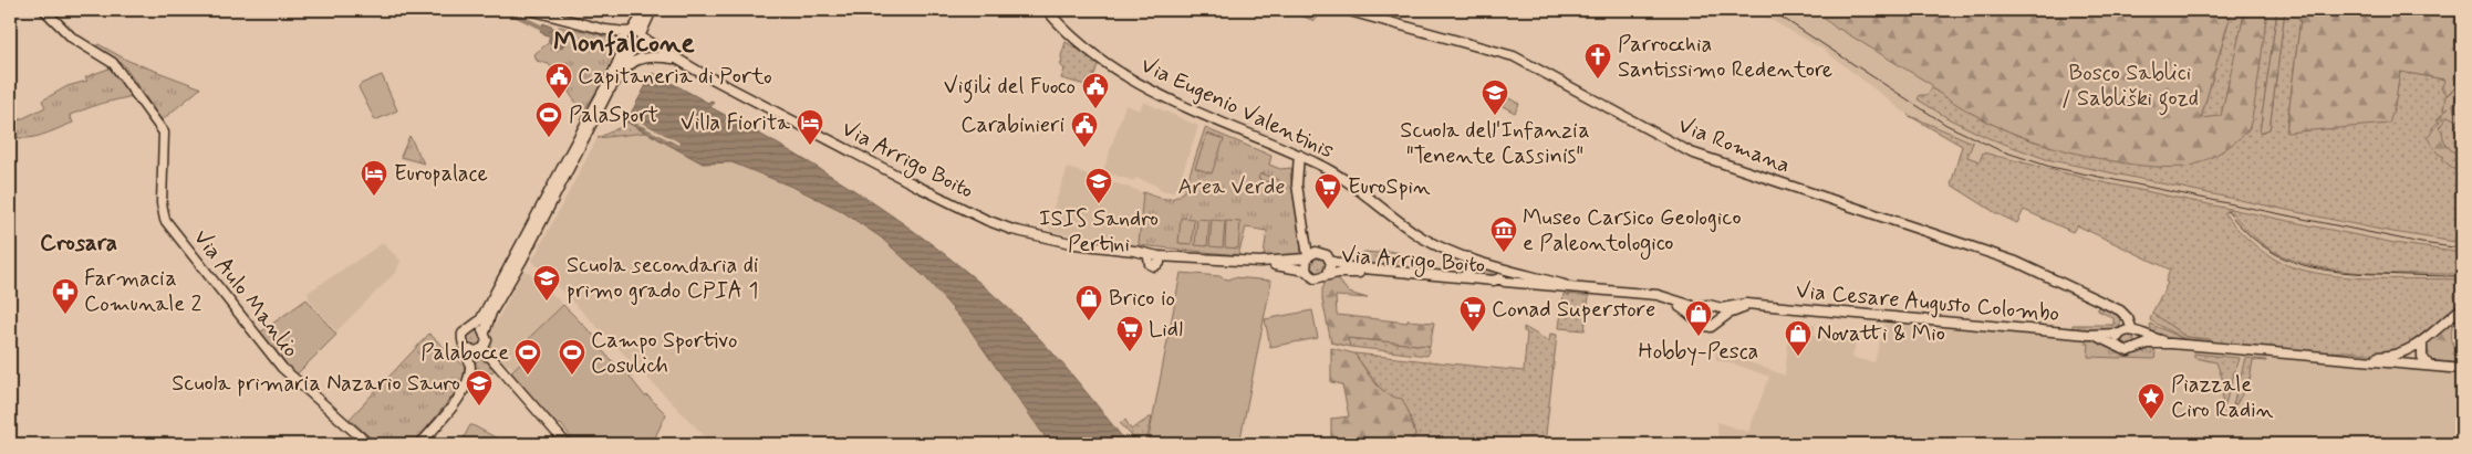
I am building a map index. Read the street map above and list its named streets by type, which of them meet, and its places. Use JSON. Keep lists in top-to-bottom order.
{
  "streets": {
    "main road": [
      "Via Eugenio Valentinis",
      "Via Romana",
      "Via Arrigo Boito",
      "Via Aulo Manlio",
      "Via Cesare Augusto Colombo"
    ]
  },
  "crossings": [
    ["Via Eugenio Valentinis", "Via Arrigo Boito"],
    ["Via Eugenio Valentinis", "Via Cesare Augusto Colombo"],
    ["Via Romana", "Via Cesare Augusto Colombo"]
  ],
  "districts": ["Monfalcone", "Crosara"],
  "parks": ["Bosco Sablici / Sabliški gozd", "Area Verde"],
  "places": {
    "church": ["Parrocchia Santissimo Redentore"],
    "public building": ["Capitaneria di Porto", "Vigili del Fuoco", "Carabinieri"],
    "school or university": [
      "Scuola dell'Infanzia \"Tenente Cassinis\"",
      "ISIS Sandro Pertini",
      "Scuola secondaria di primo grado CPIA 1",
      "Scuola primaria Nazario Sauro"
    ],
    "sports": ["PalaSport", "Palabocce", "Campo Sportivo Cosulich"],
    "hotel": ["Villa Fiorita", "Europalace"],
    "supermarket": ["EuroSpin", "Conad Superstore", "Lidl"],
    "museum": ["Museo Carsico Geologico e Paleontologico"],
    "pharmacy": ["Farmacia Comunale 2"],
    "shop": ["Brico io", "Hobby-Pesca", "Novatti & Mio"],
    "place": ["Piazzale Ciro Radin"]
  }
}
